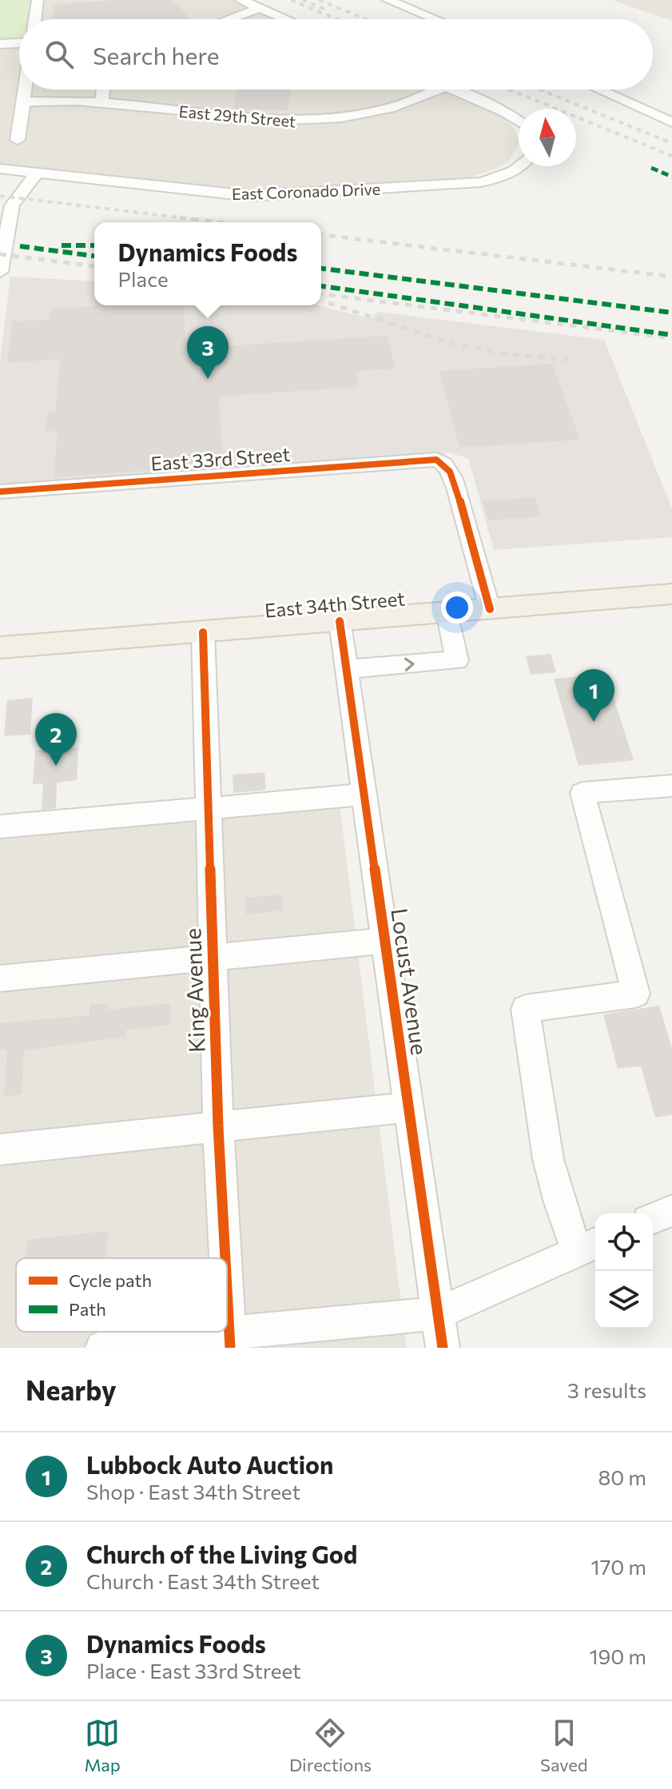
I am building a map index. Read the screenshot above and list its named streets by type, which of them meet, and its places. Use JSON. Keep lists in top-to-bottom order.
{
  "streets": {
    "main road": ["East 34th Street"],
    "street": [
      "East 29th Street",
      "East Coronado Drive",
      "East 33rd Street",
      "Locust Avenue",
      "King Avenue"
    ]
  },
  "crossings": [
    ["East 33rd Street", "East 34th Street"],
    ["East 34th Street", "Locust Avenue"],
    ["East 34th Street", "King Avenue"]
  ],
  "legend": ["Cycle path", "Path"],
  "north": "top",
  "page": {
    "search": "Search here",
    "popup": ["Dynamics Foods", "Place"],
    "pins": ["3", "1", "2"],
    "heading": ["Nearby", "3 results"],
    "list": [
      {
        "mark": "1",
        "name": "Lubbock Auto Auction",
        "note": "Shop · East 34th Street",
        "value": "80 m"
      },
      {
        "mark": "2",
        "name": "Church of the Living God",
        "note": "Church · East 34th Street",
        "value": "170 m"
      },
      {
        "mark": "3",
        "name": "Dynamics Foods",
        "note": "Place · East 33rd Street",
        "value": "190 m"
      }
    ],
    "nav": ["Map", "Directions", "Saved"]
  }
}
